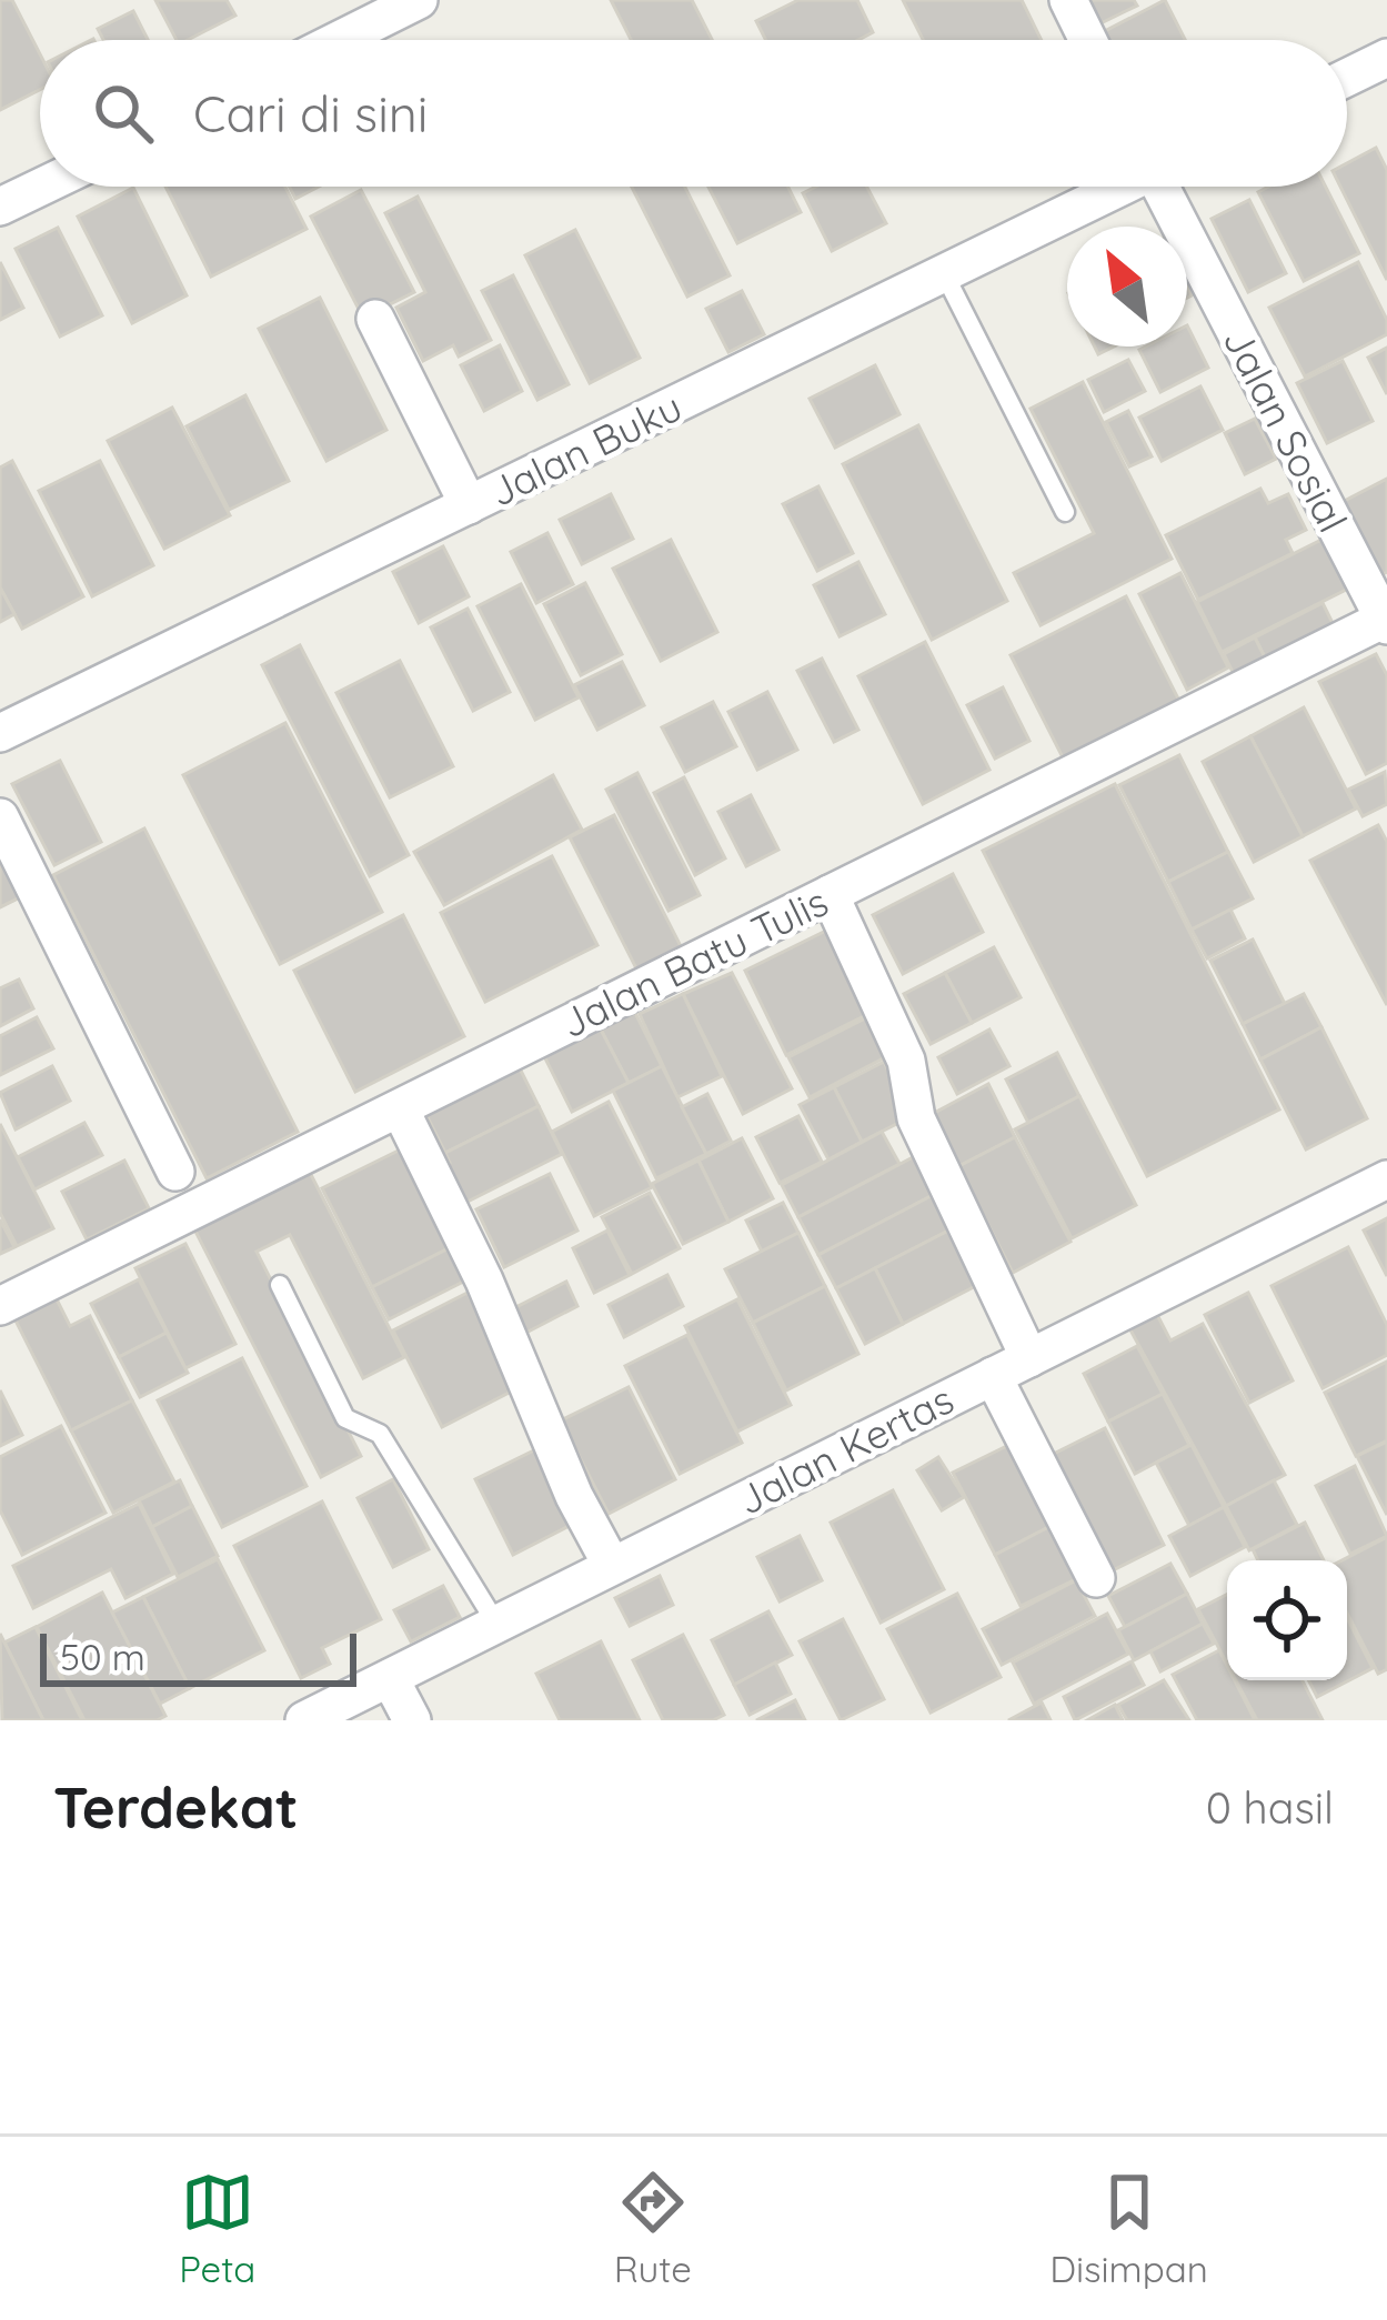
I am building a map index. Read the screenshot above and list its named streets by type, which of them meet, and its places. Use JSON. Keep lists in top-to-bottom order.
{
  "streets": {
    "street": [
      "Jalan Sosial",
      "Jalan Buku",
      "Jalan Batu Tulis",
      "Jalan Kertas"
    ]
  },
  "crossings": [
    ["Jalan Sosial", "Jalan Batu Tulis"]
  ],
  "scale_bar": "50 m",
  "north": "top left",
  "page": {
    "search": "Cari di sini",
    "scale": "50 m",
    "heading": ["Terdekat", "0 hasil"],
    "nav": ["Peta", "Rute", "Disimpan"]
  }
}
